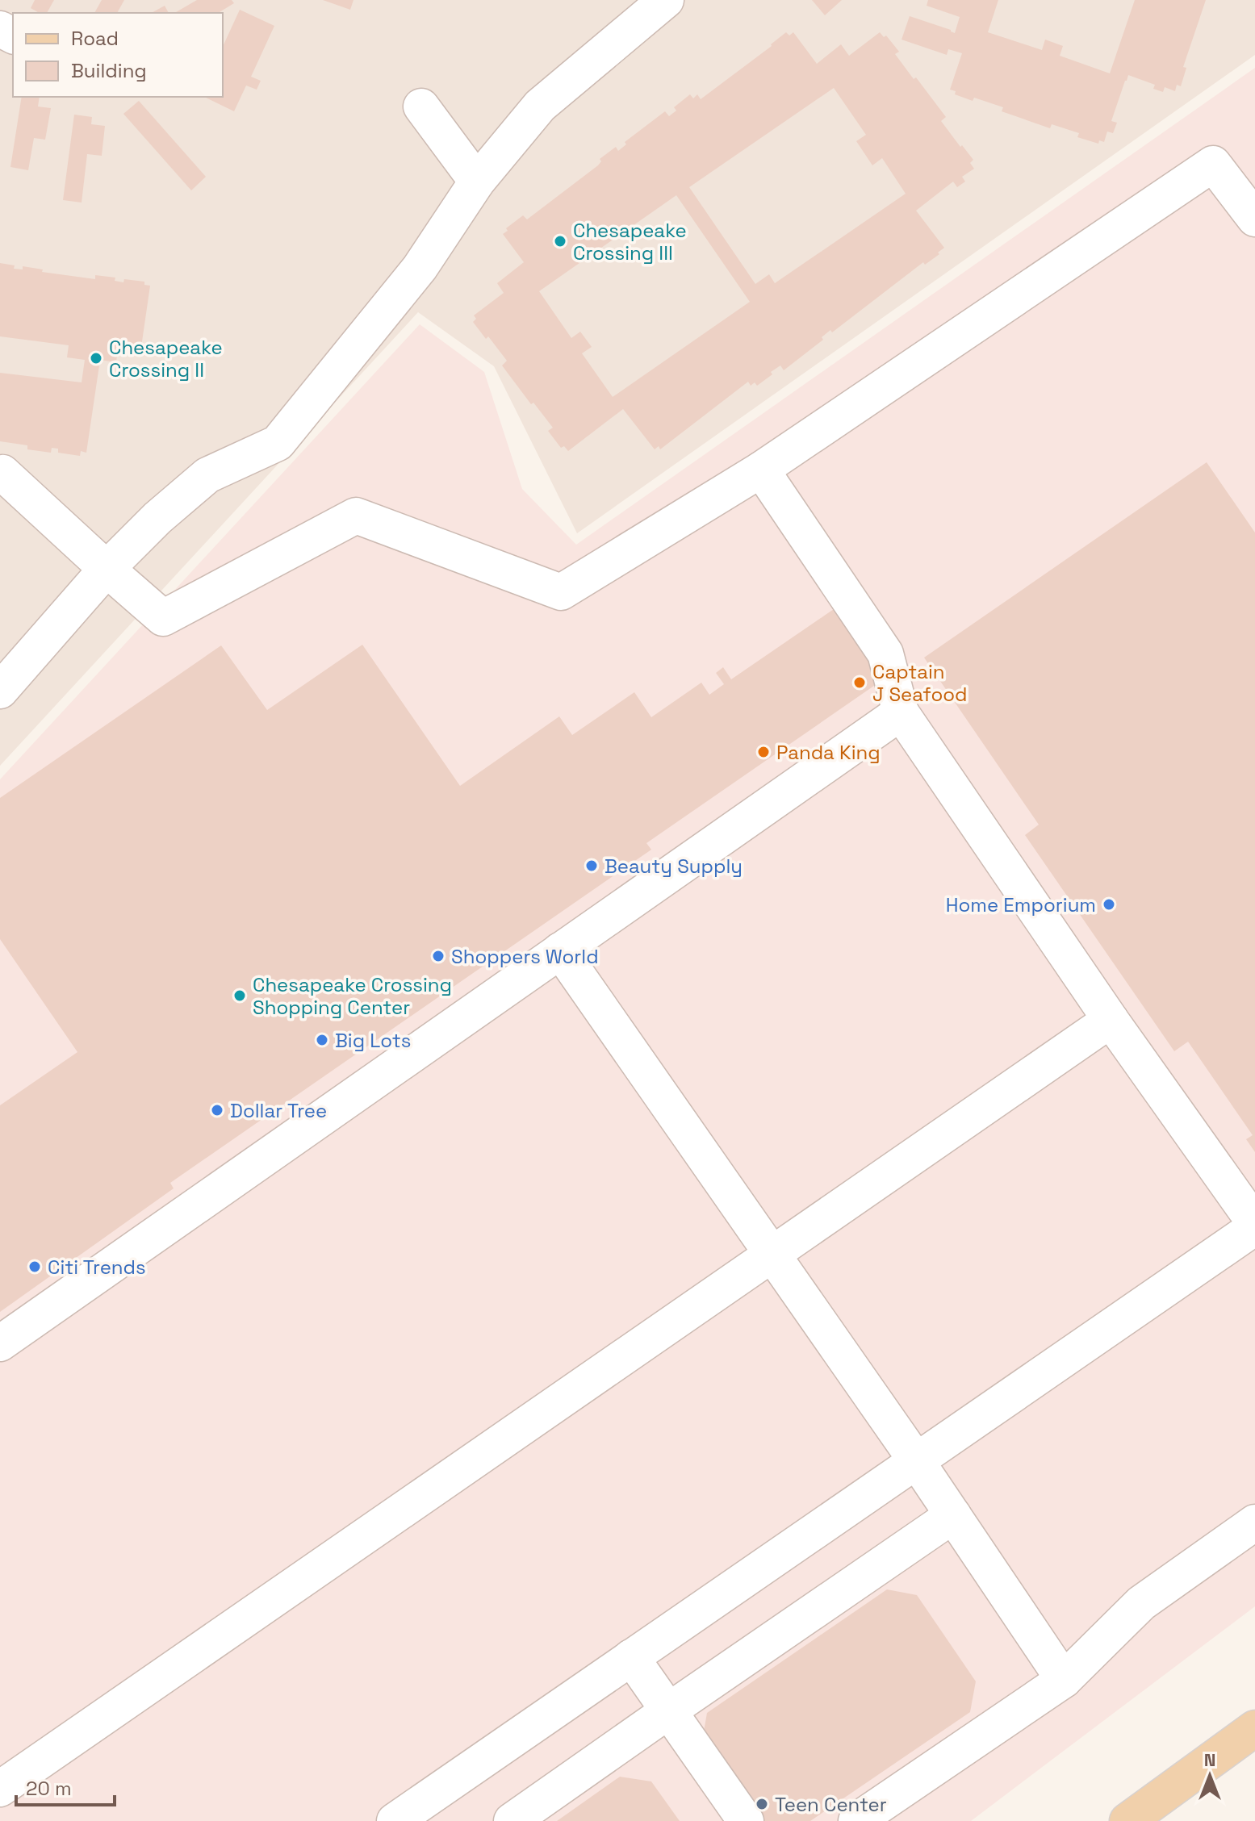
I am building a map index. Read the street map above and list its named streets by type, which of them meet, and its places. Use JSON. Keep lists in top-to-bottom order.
{
  "places": [
    "Chesapeake Crossing III",
    "Chesapeake Crossing II",
    "Captain J Seafood",
    "Panda King",
    "Beauty Supply",
    "Home Emporium",
    "Shoppers World",
    "Chesapeake Crossing Shopping Center",
    "Big Lots",
    "Dollar Tree",
    "Citi Trends",
    "Teen Center"
  ],
  "legend": ["Road", "Building"],
  "scale_bar": "20 m",
  "north": "top"
}
